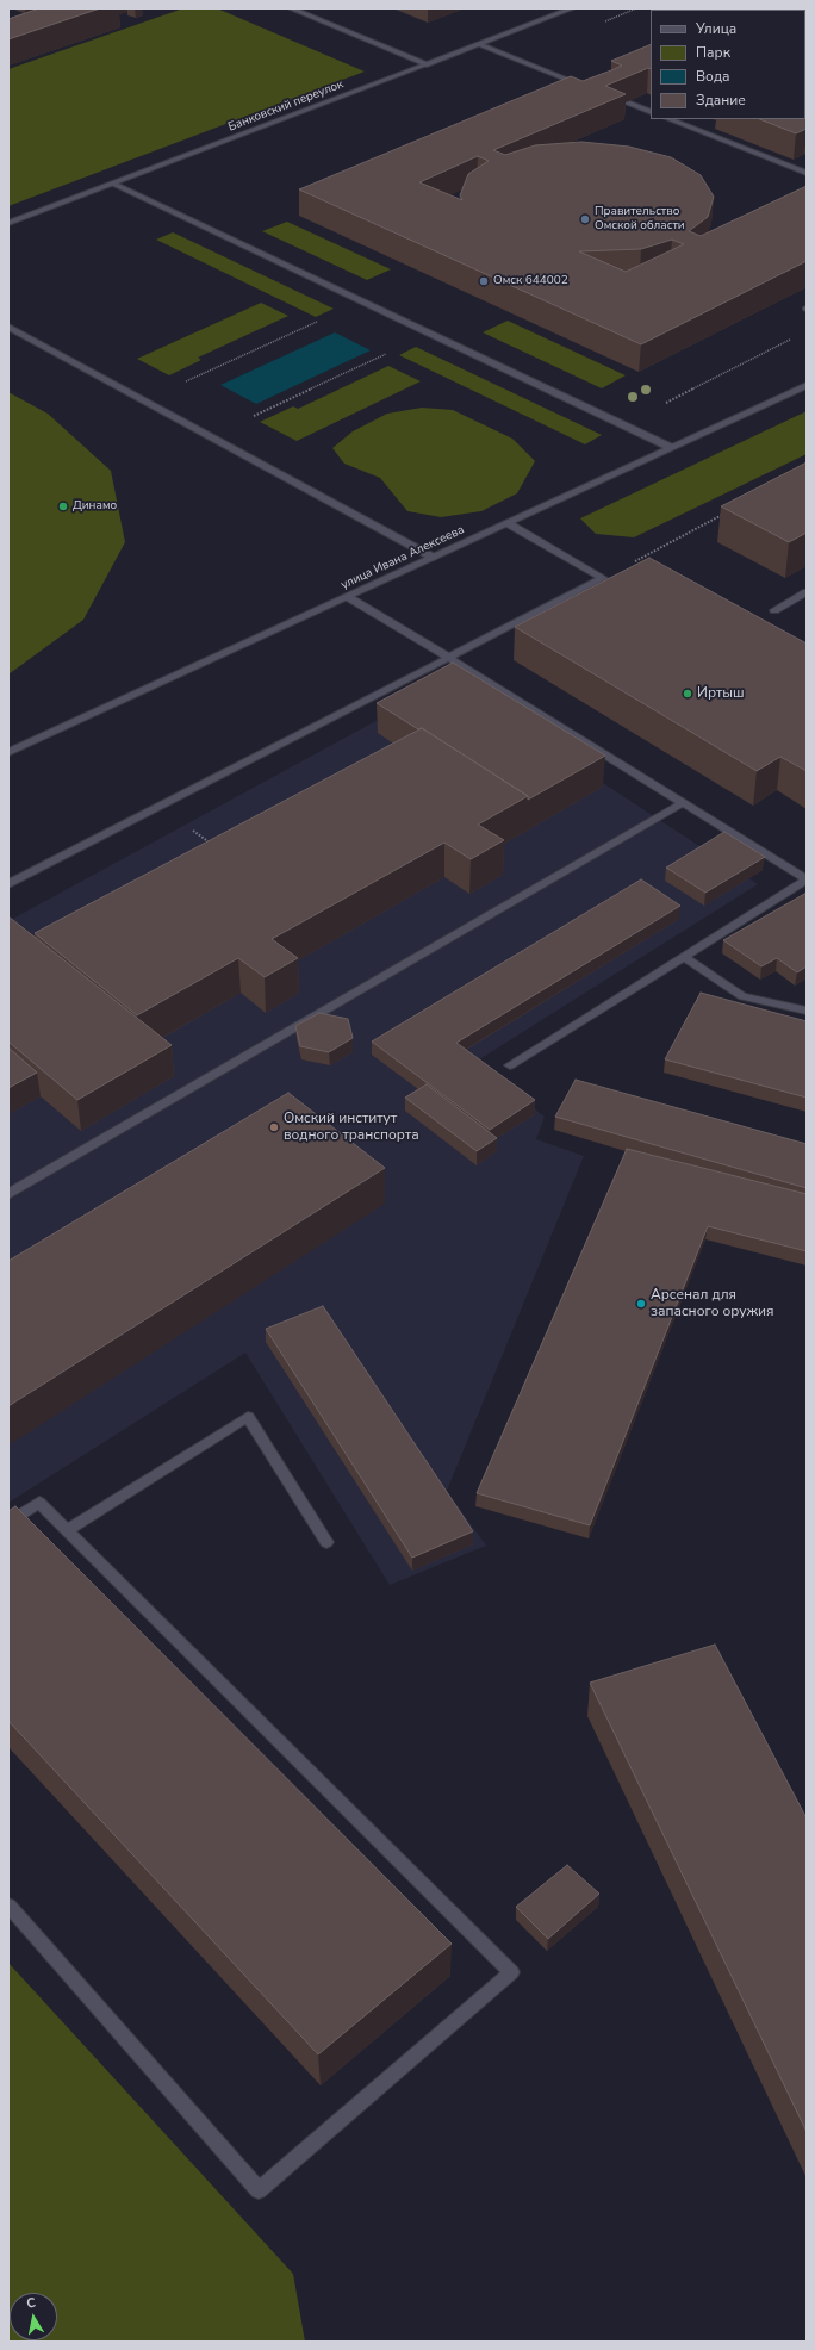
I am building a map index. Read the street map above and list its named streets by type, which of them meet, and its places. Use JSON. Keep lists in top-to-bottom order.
{
  "streets": {
    "street": ["Банковский переулок", "улица Ивана Алексеева"]
  },
  "places": [
    "Правительство Омской области",
    "Омск 644002",
    "Динамо",
    "Иртыш",
    "Омский институт водного транспорта",
    "Арсенал для запасного оружия"
  ],
  "legend": [
    "Улица",
    "Парк",
    "Вода",
    "Здание"
  ],
  "north": "top"
}
